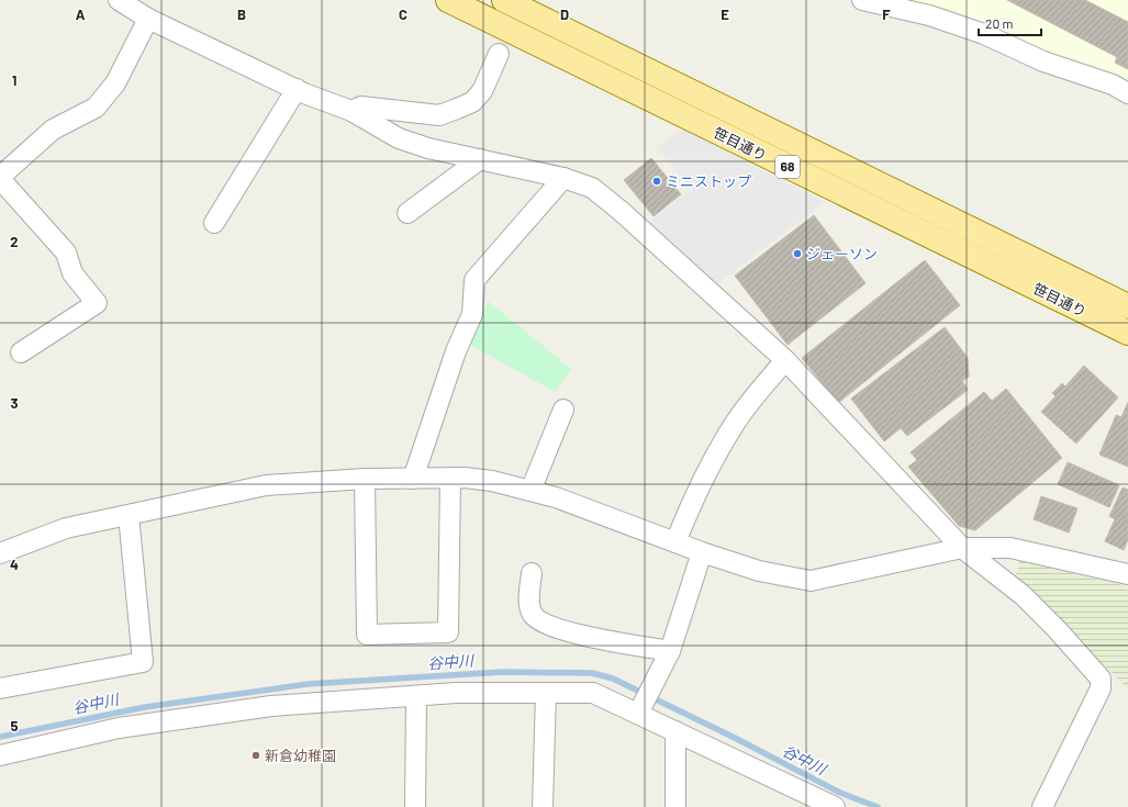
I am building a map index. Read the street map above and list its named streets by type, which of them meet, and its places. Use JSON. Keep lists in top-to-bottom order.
{
  "streets": {
    "main road": ["笹目通り", "68"]
  },
  "water": ["谷中川"],
  "places": ["ミニストップ", "ジェーソン", "新倉幼稚園"],
  "scale_bar": "20 m",
  "grid": {
    "columns": [
      "A",
      "B",
      "C",
      "D",
      "E",
      "F"
    ],
    "rows": [
      "1",
      "2",
      "3",
      "4",
      "5"
    ]
  }
}
